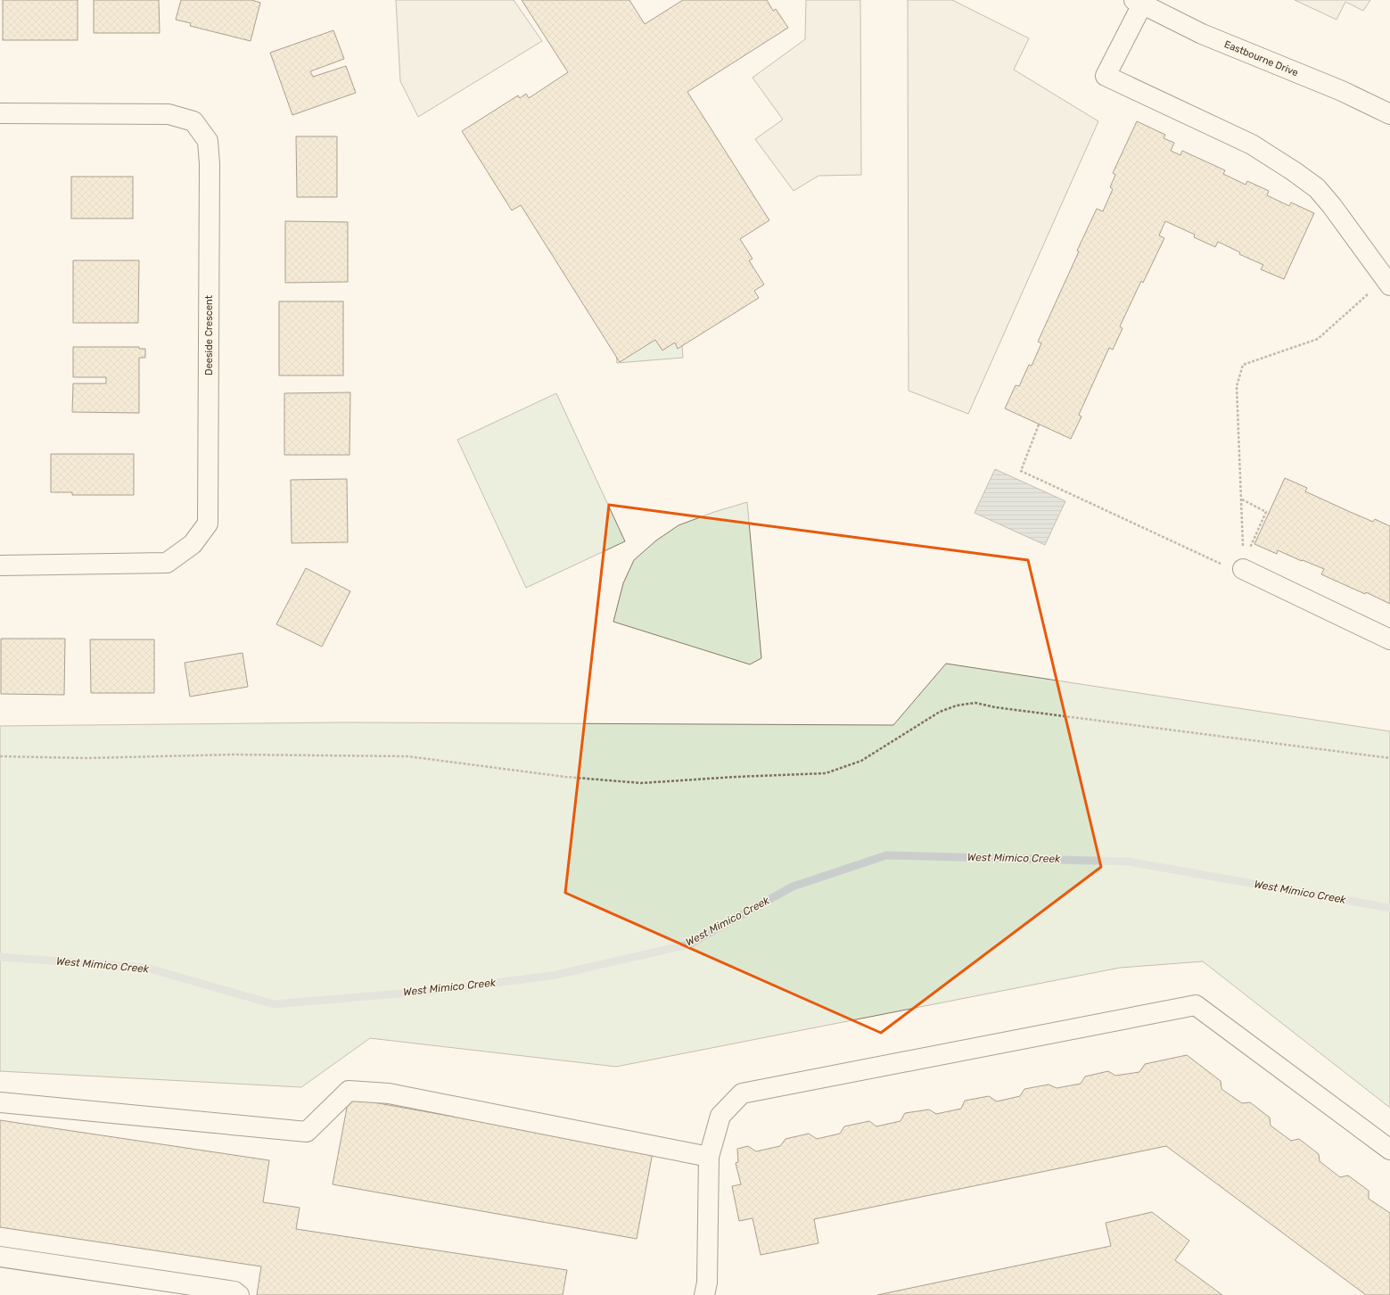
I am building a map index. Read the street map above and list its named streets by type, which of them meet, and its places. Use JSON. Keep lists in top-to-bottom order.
{
  "streets": {
    "street": ["Eastbourne Drive", "Deeside Crescent"]
  },
  "water": ["West Mimico Creek"]
}
